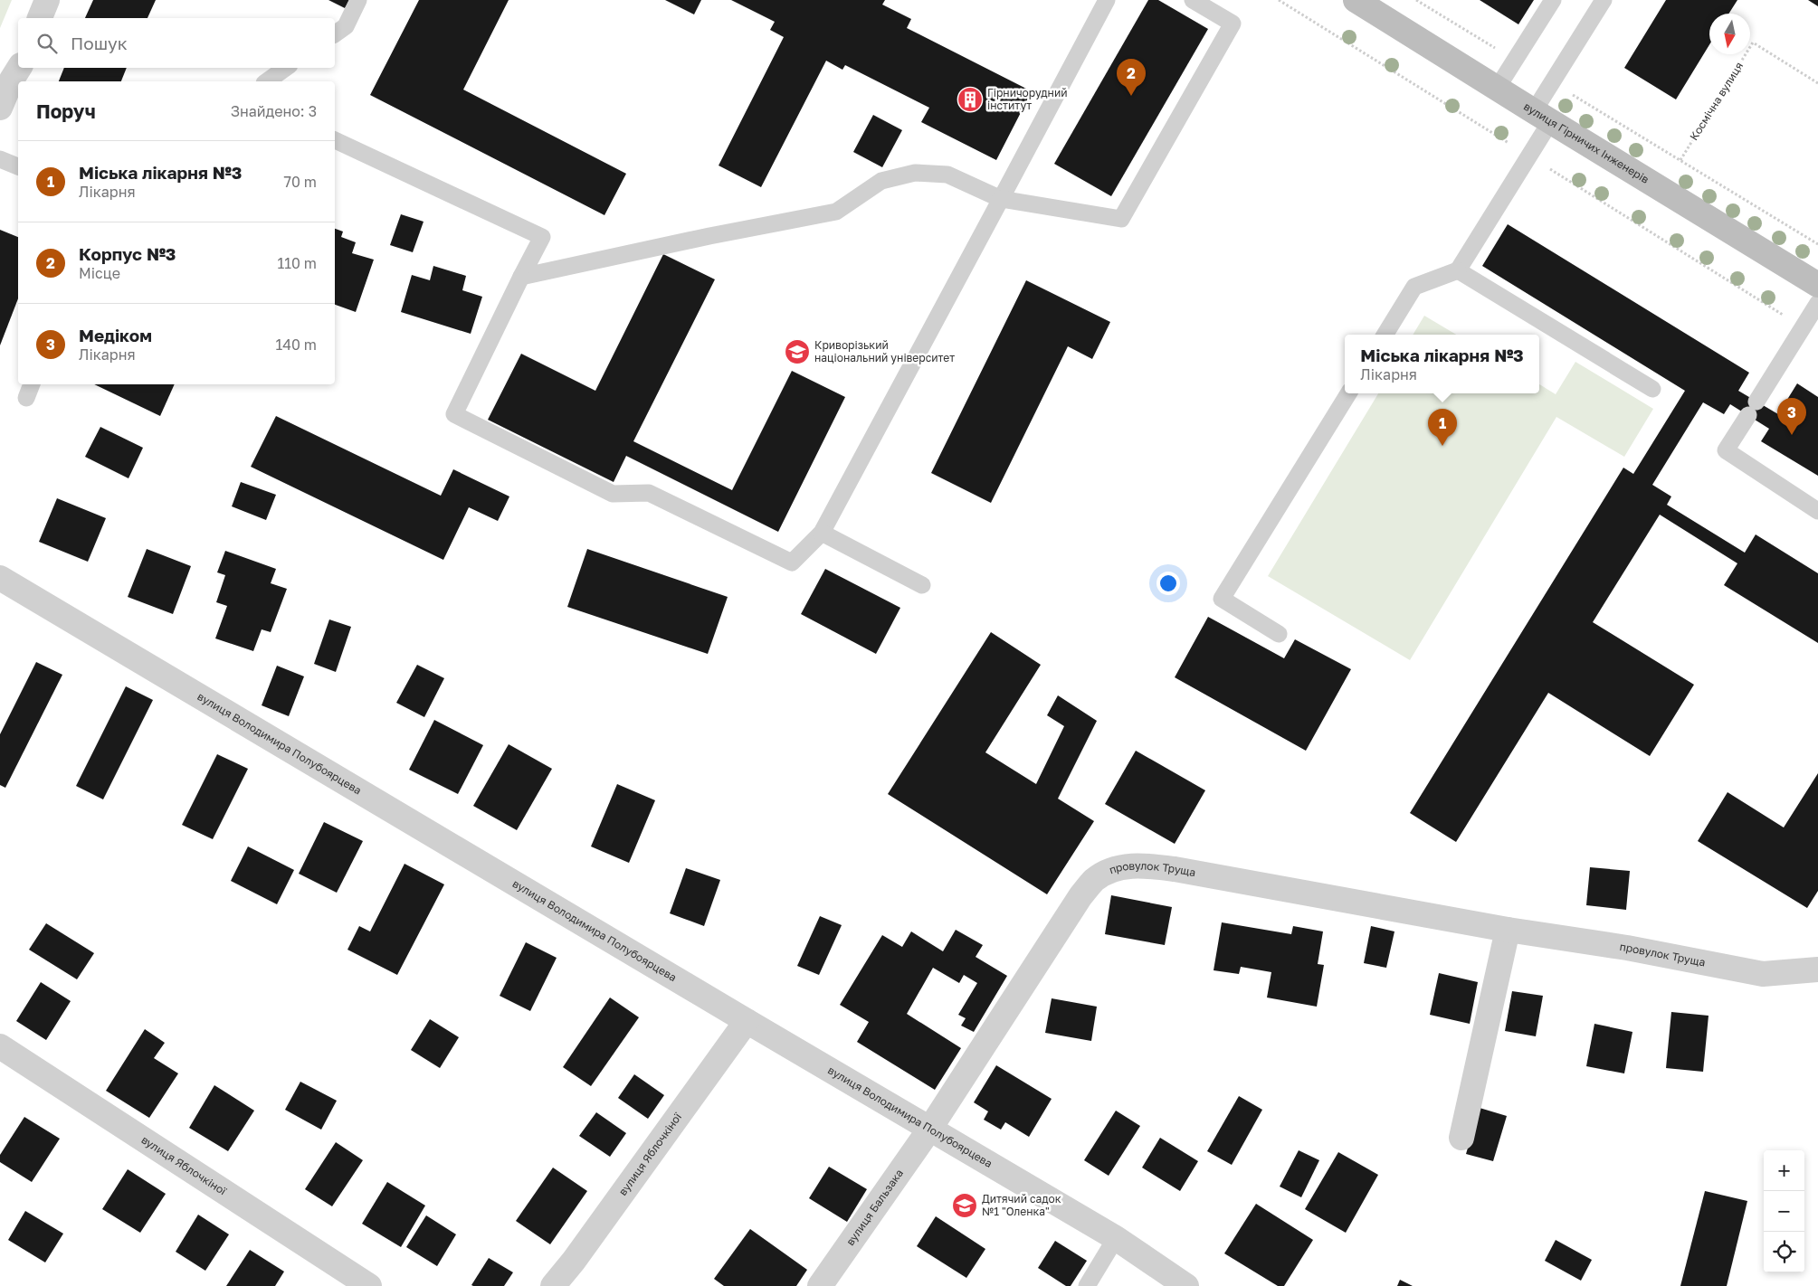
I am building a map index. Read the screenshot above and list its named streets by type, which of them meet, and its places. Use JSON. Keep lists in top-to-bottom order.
{
  "streets": {
    "street": [
      "вулиця Гірничих Інженерів",
      "вулиця Володимира Полубоярцева",
      "провулок Труща",
      "вулиця Яблочкіної",
      "вулиця Бальзака"
    ],
    "path": ["Космічна вулиця"]
  },
  "crossings": [
    ["вулиця Володимира Полубоярцева", "провулок Труща"],
    ["вулиця Володимира Полубоярцева", "вулиця Яблочкіної"],
    ["вулиця Володимира Полубоярцева", "вулиця Бальзака"],
    ["провулок Труща", "вулиця Бальзака"]
  ],
  "places": {
    "building": ["Гірничорудний інститут"],
    "school or university": ["Криворізький національний університет", "Дитячий садок №1 \"Оленка\""]
  },
  "north": "bottom",
  "page": {
    "search": "Пошук",
    "pins": ["2", "3", "1"],
    "heading": ["Поруч", "Знайдено: 3"],
    "list": [
      {
        "mark": "1",
        "name": "Міська лікарня №3",
        "note": "Лікарня",
        "value": "70 m"
      },
      {
        "mark": "2",
        "name": "Корпус №3",
        "note": "Місце",
        "value": "110 m"
      },
      {
        "mark": "3",
        "name": "Медіком",
        "note": "Лікарня",
        "value": "140 m"
      }
    ],
    "popup": ["Міська лікарня №3", "Лікарня"],
    "map_buttons": ["+", "−"]
  }
}
